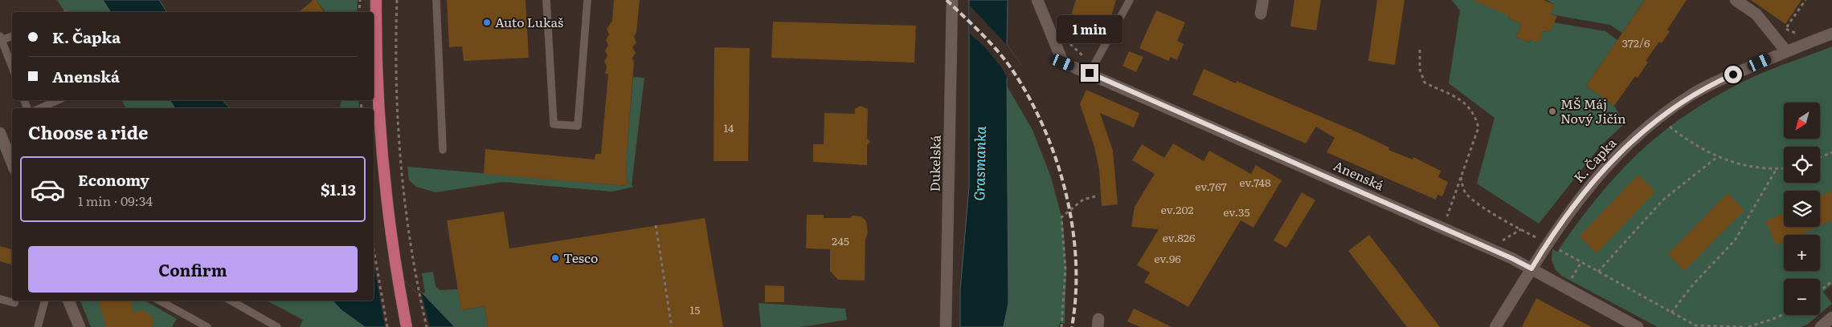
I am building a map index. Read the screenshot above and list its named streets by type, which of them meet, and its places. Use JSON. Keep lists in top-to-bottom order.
{
  "streets": {
    "street": ["K. Čapka", "Dukelská", "Anenská"]
  },
  "crossings": [
    ["K. Čapka", "Anenská"]
  ],
  "water": ["Grasmanka"],
  "places": ["Auto Lukaš", "MŠ Máj Nový Jičín", "Tesco"],
  "house_numbers": [
    "372/6",
    "14",
    "ev.748",
    "ev.767",
    "ev.202",
    "ev.35",
    "ev.826",
    "245",
    "ev.96",
    "15"
  ],
  "north": "bottom left",
  "page": {
    "banner": ["K. Čapka", "Anenská"],
    "bubble": "1 min",
    "map_buttons": ["+", "−"],
    "heading": "Choose a ride",
    "list": [
      {
        "name": "Economy",
        "note": "1 min · 09:34",
        "value": "$1.13"
      }
    ],
    "buttons": "Confirm"
  }
}
